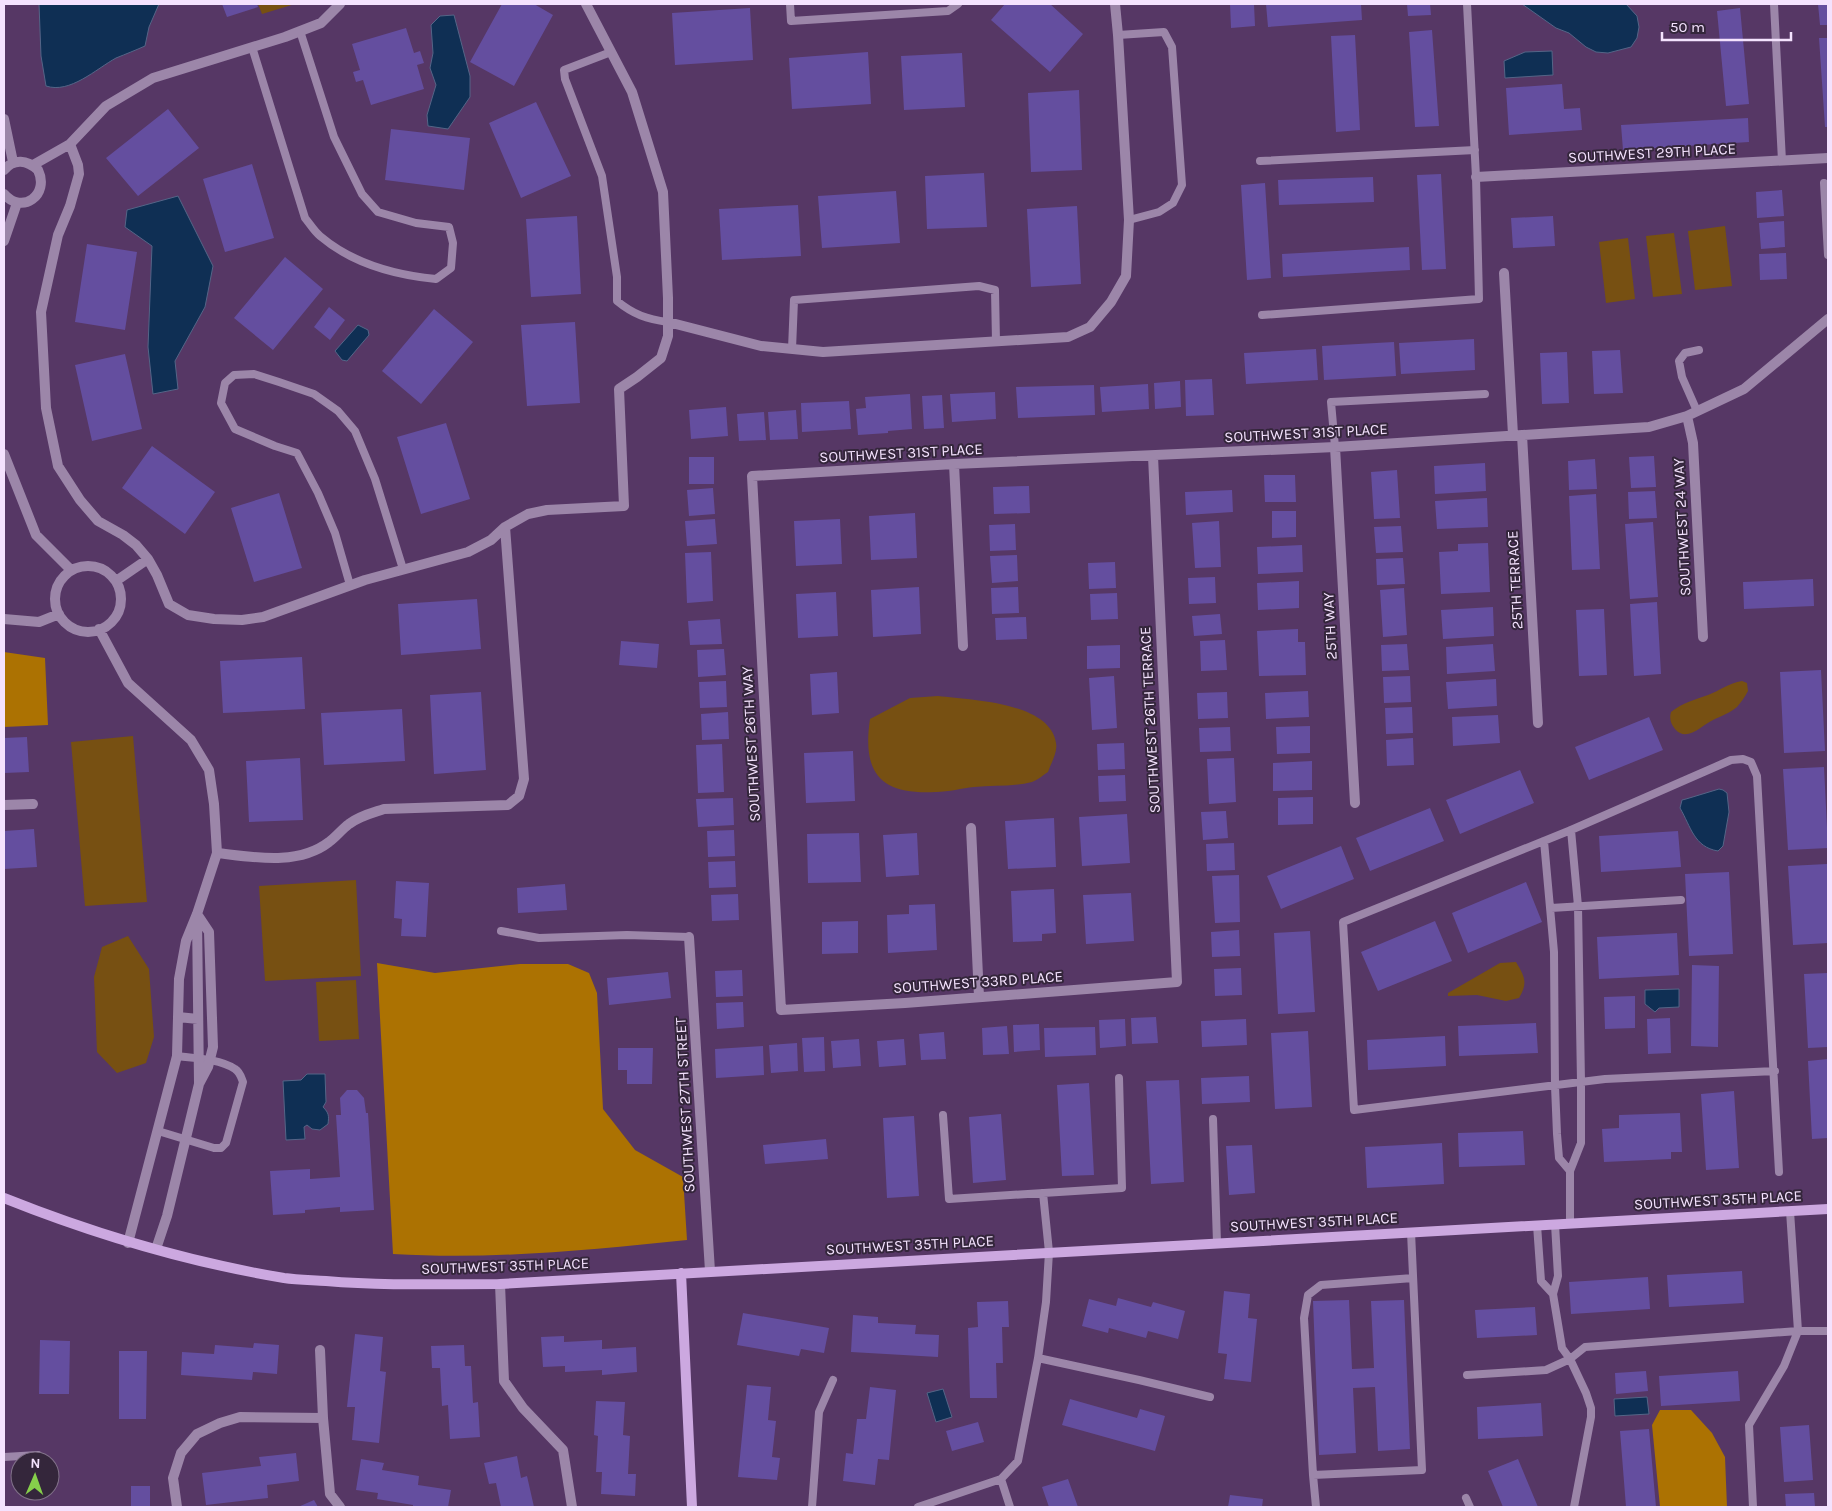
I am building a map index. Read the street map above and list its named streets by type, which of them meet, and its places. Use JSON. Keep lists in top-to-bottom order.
{
  "streets": {
    "street": [
      "SOUTHWEST 29TH PLACE",
      "SOUTHWEST 31ST PLACE",
      "SOUTHWEST 24 WAY",
      "25TH TERRACE",
      "25TH WAY",
      "SOUTHWEST 26TH TERRACE",
      "SOUTHWEST 26TH WAY",
      "SOUTHWEST 33RD PLACE",
      "SOUTHWEST 27TH STREET",
      "SOUTHWEST 35TH PLACE"
    ]
  },
  "crossings": [
    ["SOUTHWEST 31ST PLACE", "SOUTHWEST 24 WAY"],
    ["SOUTHWEST 31ST PLACE", "25TH TERRACE"],
    ["SOUTHWEST 31ST PLACE", "25TH WAY"],
    ["SOUTHWEST 31ST PLACE", "SOUTHWEST 26TH TERRACE"],
    ["SOUTHWEST 31ST PLACE", "SOUTHWEST 26TH WAY"],
    ["SOUTHWEST 26TH TERRACE", "SOUTHWEST 33RD PLACE"],
    ["SOUTHWEST 26TH WAY", "SOUTHWEST 33RD PLACE"],
    ["SOUTHWEST 27TH STREET", "SOUTHWEST 35TH PLACE"]
  ],
  "scale_bar": "50 m",
  "north": "top"
}
